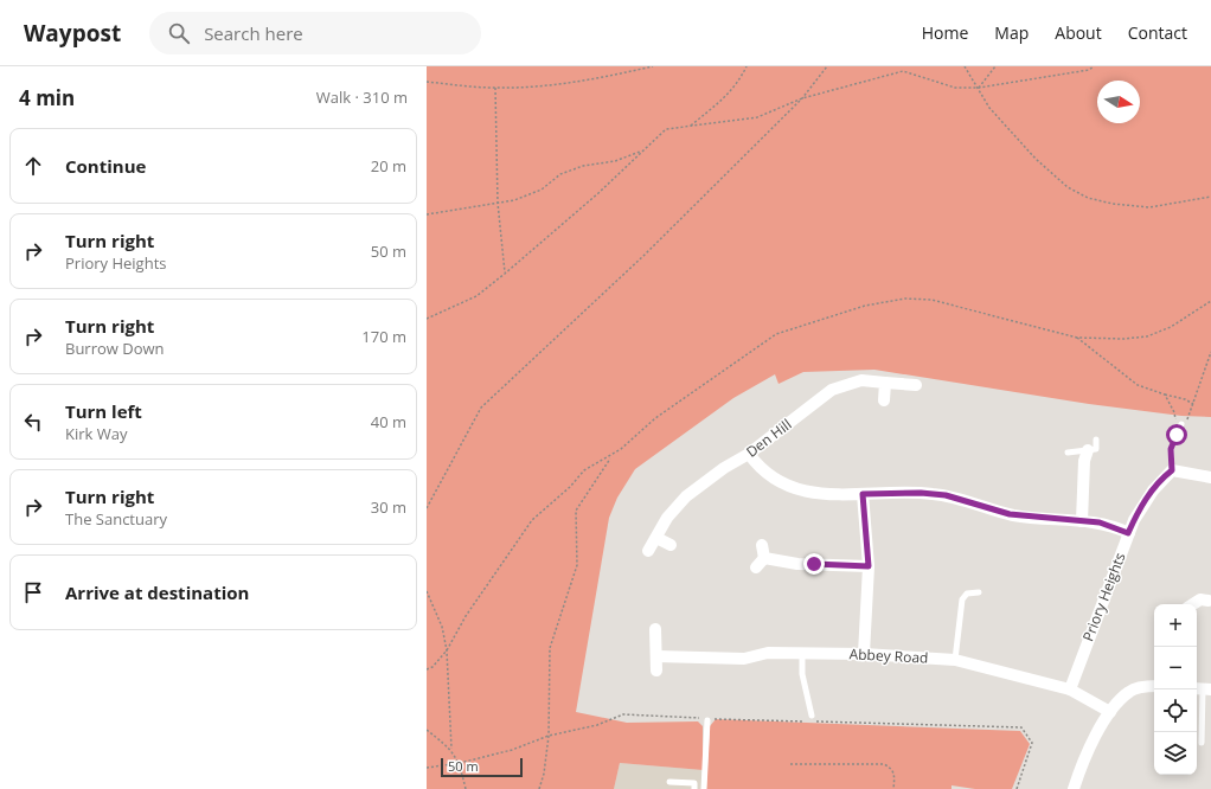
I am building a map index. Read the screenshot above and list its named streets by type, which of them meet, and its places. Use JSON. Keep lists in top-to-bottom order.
{
  "streets": {
    "street": ["Den Hill", "Priory Heights", "Abbey Road"]
  },
  "crossings": [
    ["Priory Heights", "Abbey Road"]
  ],
  "scale_bar": "50 m",
  "north": "right",
  "page": {
    "header": "Waypost",
    "search": "Search here",
    "nav": [
      "Home",
      "Map",
      "About",
      "Contact"
    ],
    "heading": ["4 min", "Walk · 310 m"],
    "list": [
      ["Continue", "20 m"],
      ["Turn right", "Priory Heights", "50 m"],
      ["Turn right", "Burrow Down", "170 m"],
      ["Turn left", "Kirk Way", "40 m"],
      ["Turn right", "The Sanctuary", "30 m"],
      "Arrive at destination"
    ],
    "map_buttons": ["+", "−"],
    "scale": "50 m"
  }
}
